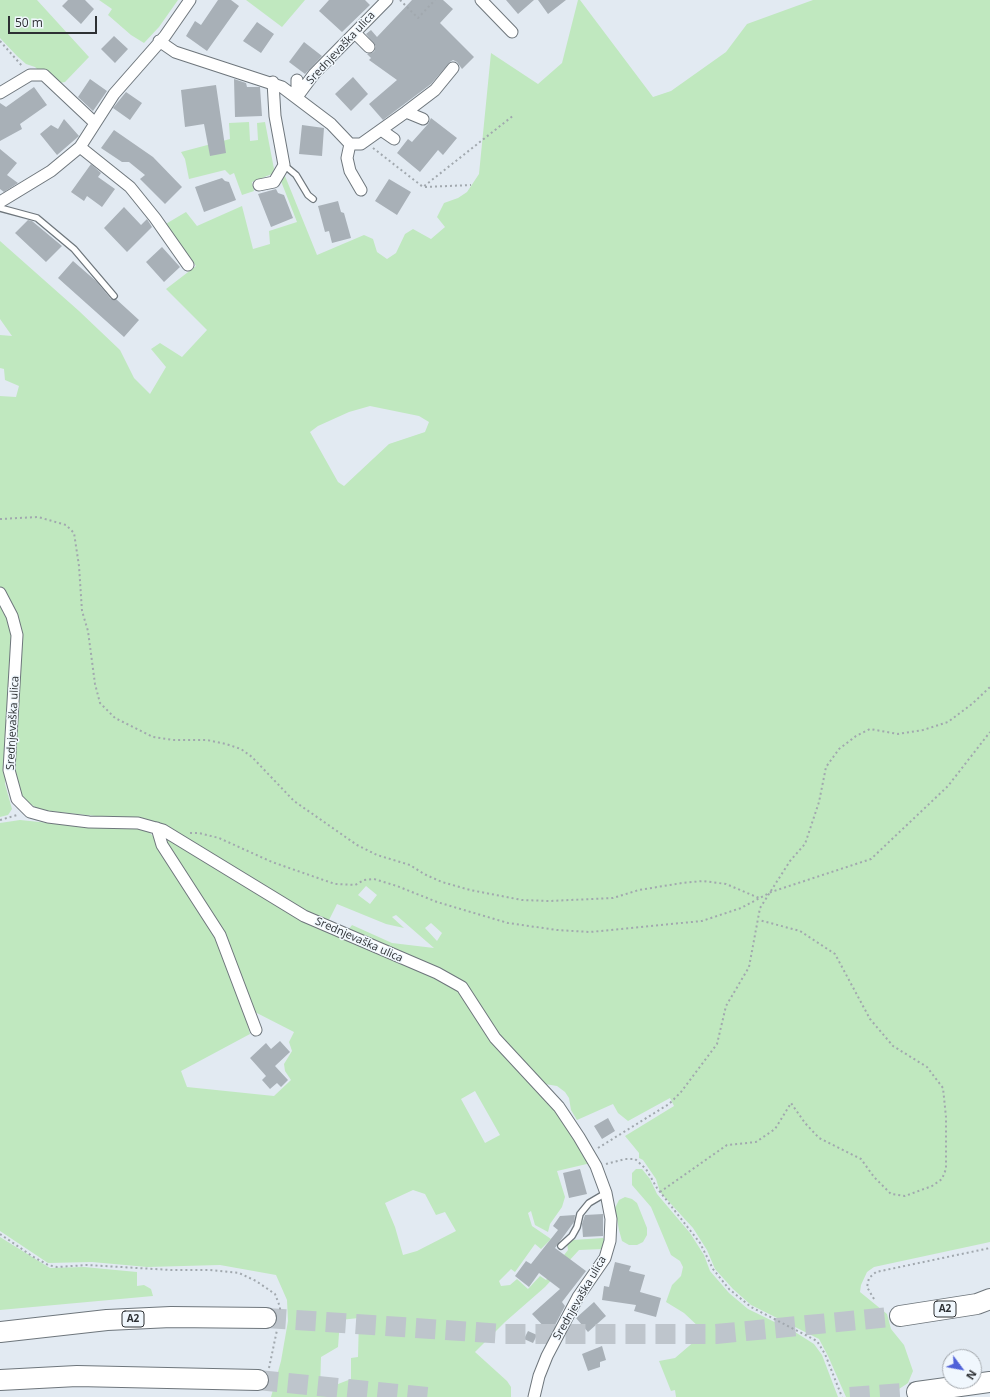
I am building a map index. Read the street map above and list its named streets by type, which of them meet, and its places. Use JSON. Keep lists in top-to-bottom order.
{
  "streets": {
    "highway": ["A2"],
    "street": ["Srednjevaška ulica"]
  },
  "scale_bar": "50 m",
  "north": "bottom right"
}
